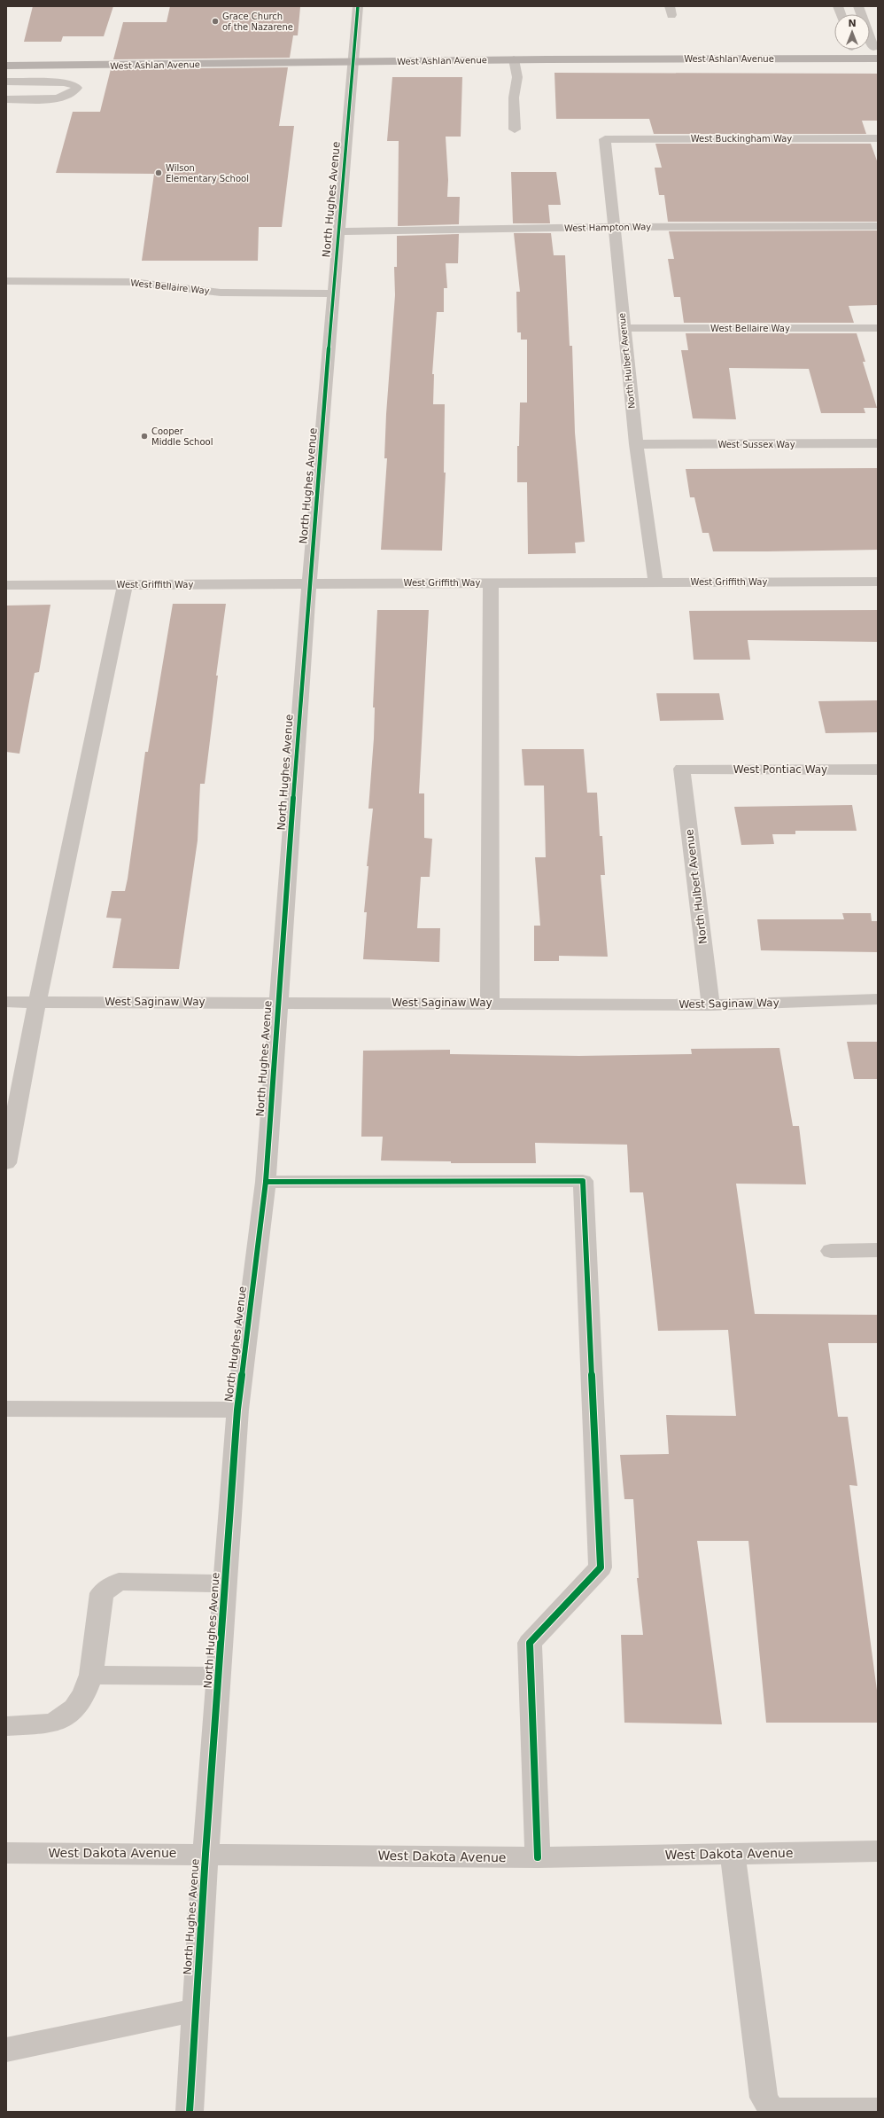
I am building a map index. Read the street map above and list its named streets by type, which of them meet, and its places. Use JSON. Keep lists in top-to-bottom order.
{
  "streets": {
    "main road": ["West Ashlan Avenue"],
    "street": [
      "West Buckingham Way",
      "North Hughes Avenue",
      "West Hampton Way",
      "West Bellaire Way",
      "North Hulbert Avenue",
      "West Sussex Way",
      "West Griffith Way",
      "West Pontiac Way",
      "West Saginaw Way",
      "West Dakota Avenue"
    ]
  },
  "crossings": [
    ["West Ashlan Avenue", "North Hughes Avenue"],
    ["West Buckingham Way", "North Hulbert Avenue"],
    ["North Hughes Avenue", "West Hampton Way"],
    ["North Hughes Avenue", "West Bellaire Way"],
    ["North Hughes Avenue", "West Griffith Way"],
    ["North Hughes Avenue", "West Saginaw Way"],
    ["North Hughes Avenue", "West Dakota Avenue"],
    ["West Hampton Way", "North Hulbert Avenue"],
    ["West Bellaire Way", "North Hulbert Avenue"],
    ["North Hulbert Avenue", "West Sussex Way"],
    ["North Hulbert Avenue", "West Griffith Way"],
    ["North Hulbert Avenue", "West Pontiac Way"],
    ["North Hulbert Avenue", "West Saginaw Way"]
  ],
  "places": ["Grace Church of the Nazarene", "Wilson Elementary School", "Cooper Middle School"],
  "north": "top"
}
